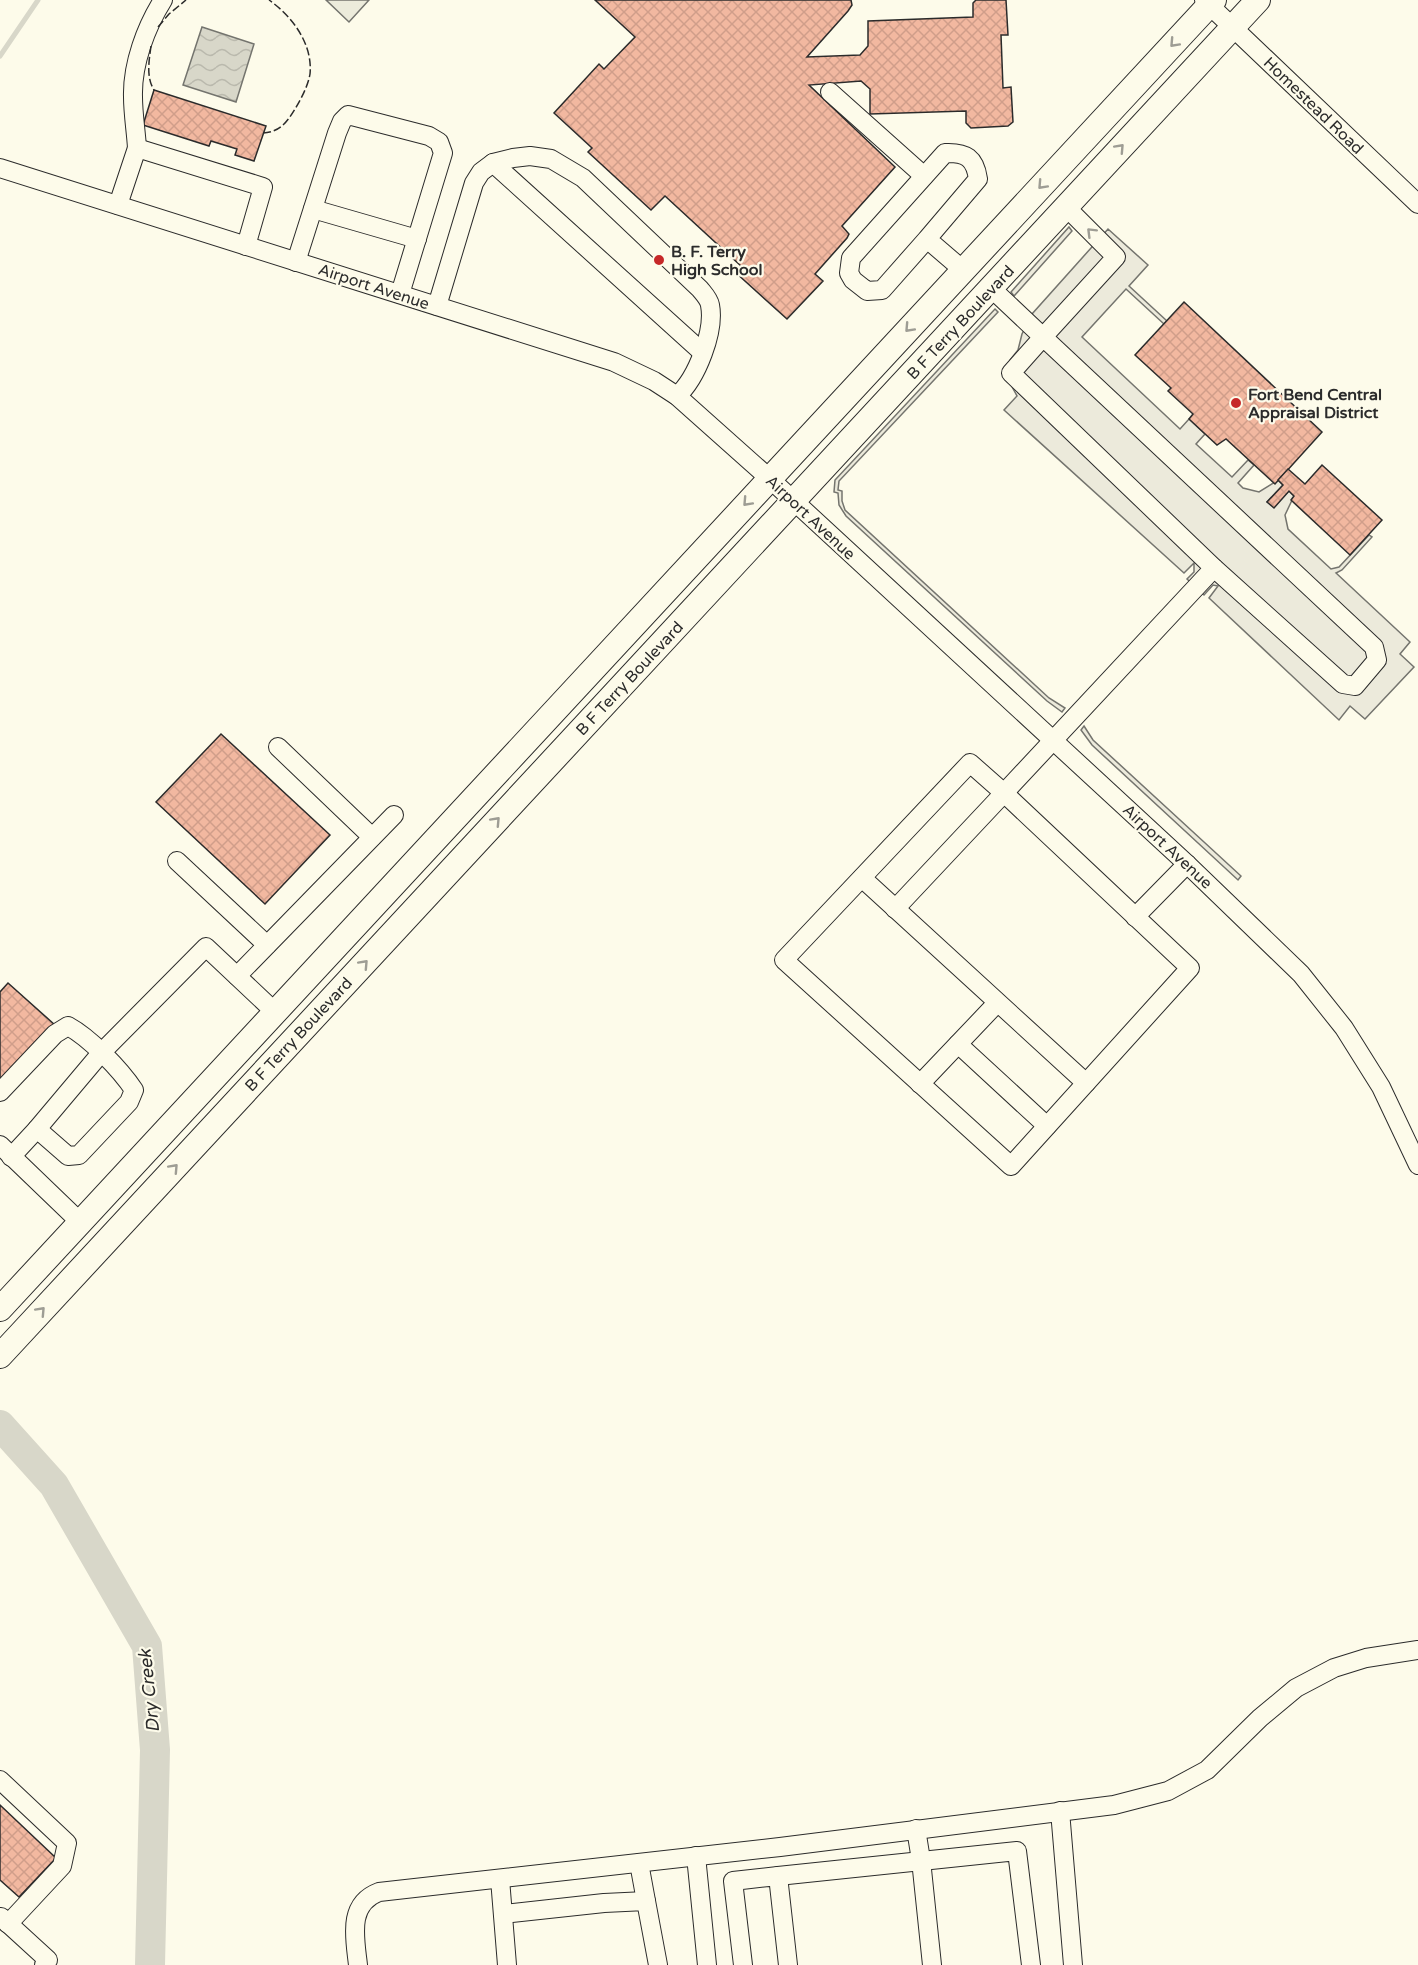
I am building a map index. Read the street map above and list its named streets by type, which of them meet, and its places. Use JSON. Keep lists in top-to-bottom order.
{
  "streets": {
    "main road": ["B F Terry Boulevard"],
    "street": ["Homestead Road", "Airport Avenue"]
  },
  "crossings": [
    ["Homestead Road", "B F Terry Boulevard"],
    ["Airport Avenue", "B F Terry Boulevard"]
  ],
  "water": ["Dry Creek"],
  "places": ["B. F. Terry High School", "Fort Bend Central Appraisal District"]
}
